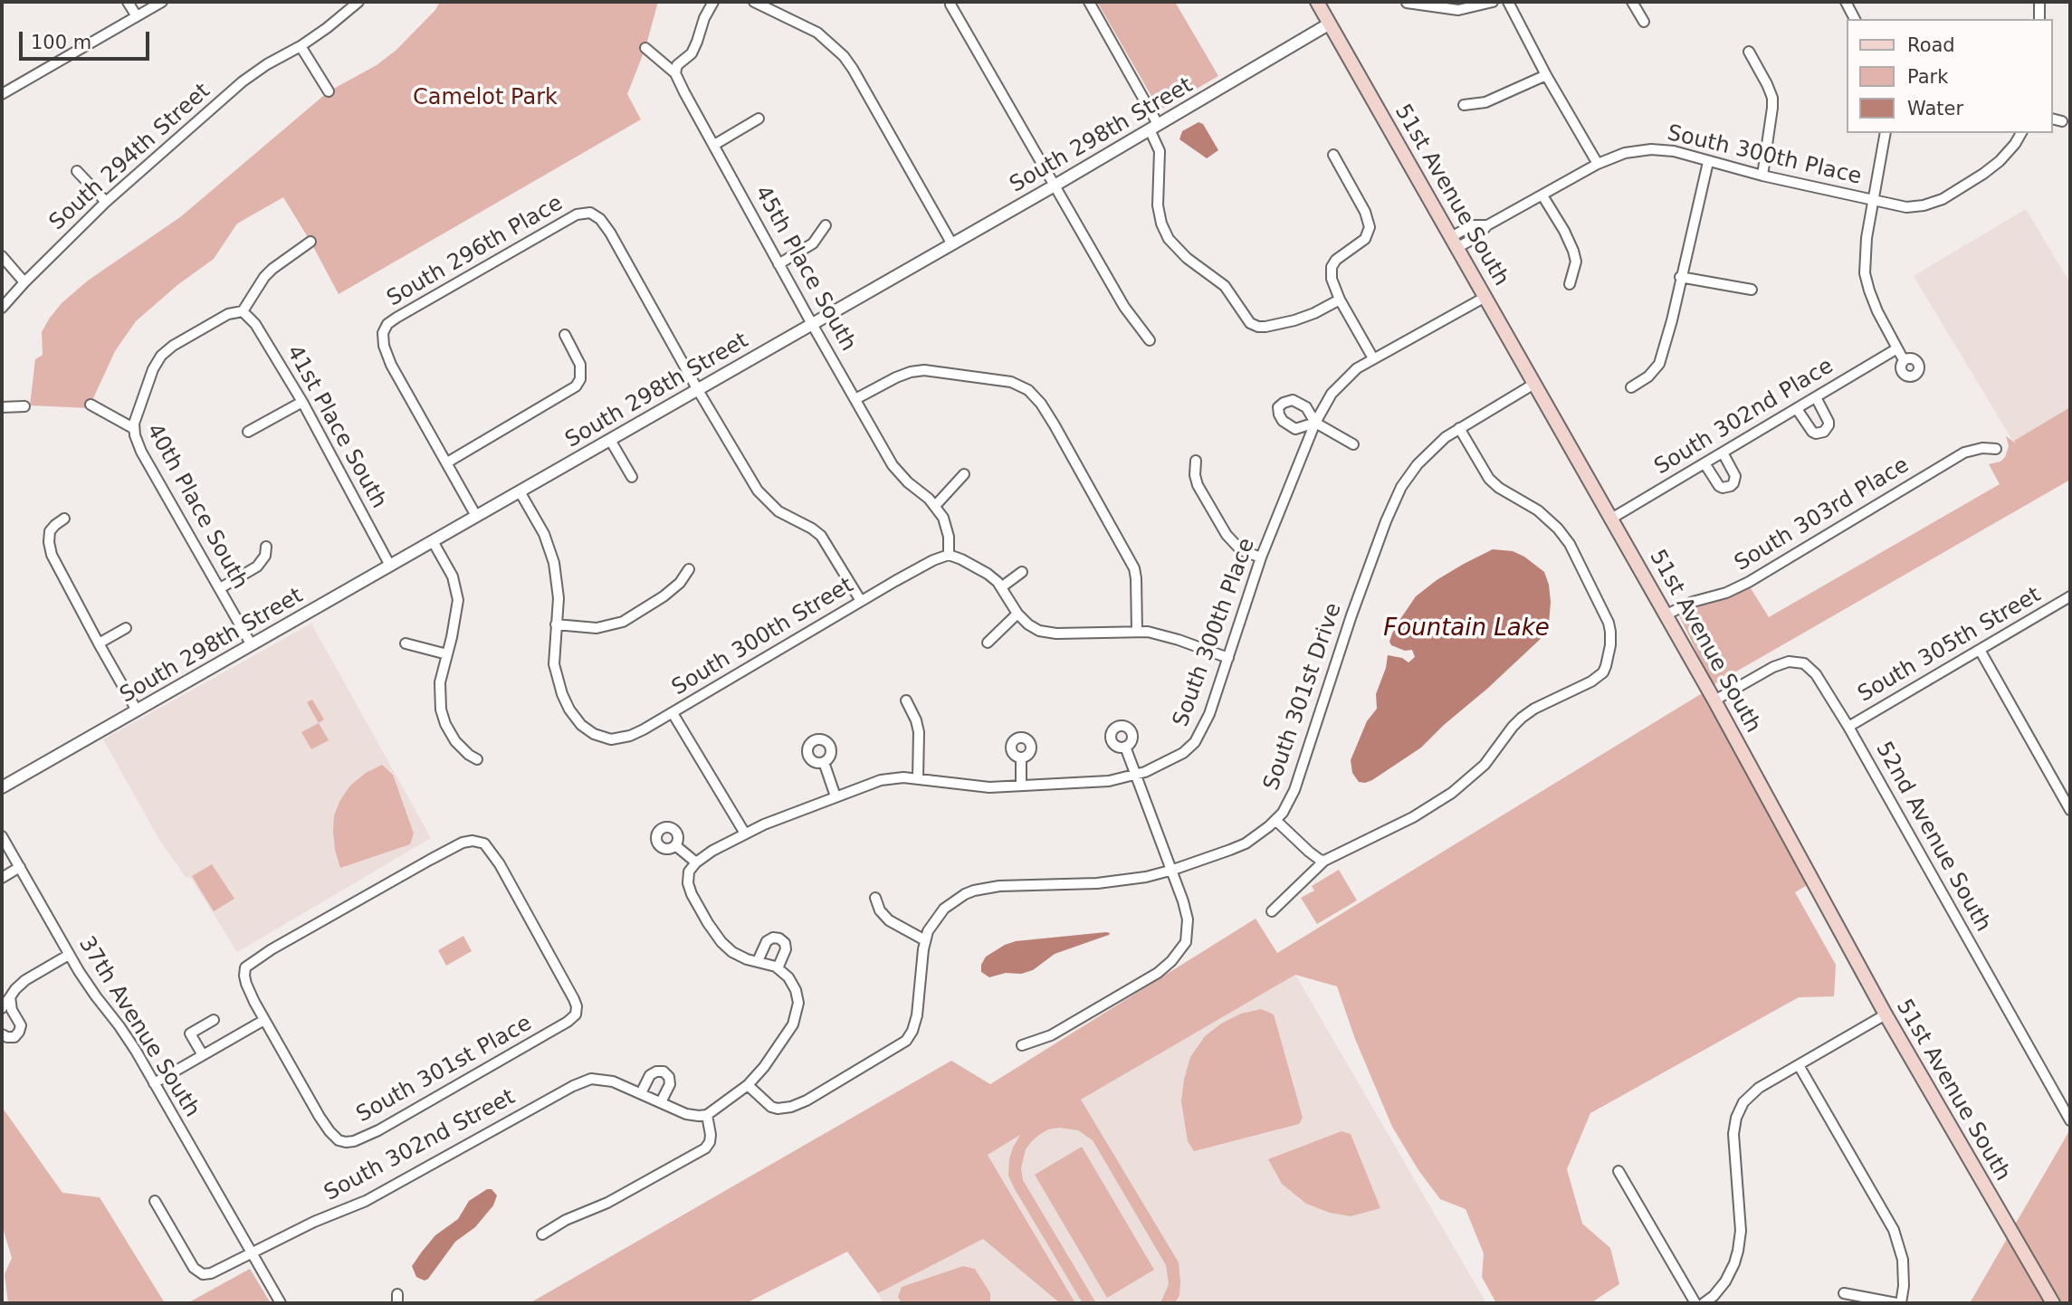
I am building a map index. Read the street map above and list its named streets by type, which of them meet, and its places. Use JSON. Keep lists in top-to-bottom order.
{
  "streets": {
    "main road": ["51st Avenue South"],
    "street": [
      "South 298th Street",
      "South 300th Place",
      "South 294th Street",
      "South 296th Place",
      "45th Place South",
      "South 302nd Place",
      "41st Place South",
      "40th Place South",
      "South 303rd Place",
      "South 300th Street",
      "South 305th Street",
      "South 301st Drive",
      "52nd Avenue South",
      "37th Avenue South",
      "South 301st Place",
      "South 302nd Street"
    ]
  },
  "crossings": [
    ["South 298th Street", "51st Avenue South"],
    ["South 298th Street", "South 296th Place"],
    ["South 298th Street", "45th Place South"],
    ["South 298th Street", "41st Place South"],
    ["South 298th Street", "40th Place South"],
    ["South 300th Place", "51st Avenue South"],
    ["51st Avenue South", "South 302nd Place"],
    ["51st Avenue South", "South 303rd Place"],
    ["51st Avenue South", "South 301st Drive"],
    ["51st Avenue South", "52nd Avenue South"],
    ["45th Place South", "South 300th Street"],
    ["South 305th Street", "52nd Avenue South"],
    ["37th Avenue South", "South 302nd Street"]
  ],
  "water": ["Fountain Lake"],
  "parks": ["Camelot Park"],
  "legend": ["Road", "Park", "Water"],
  "scale_bar": "100 m"
}
